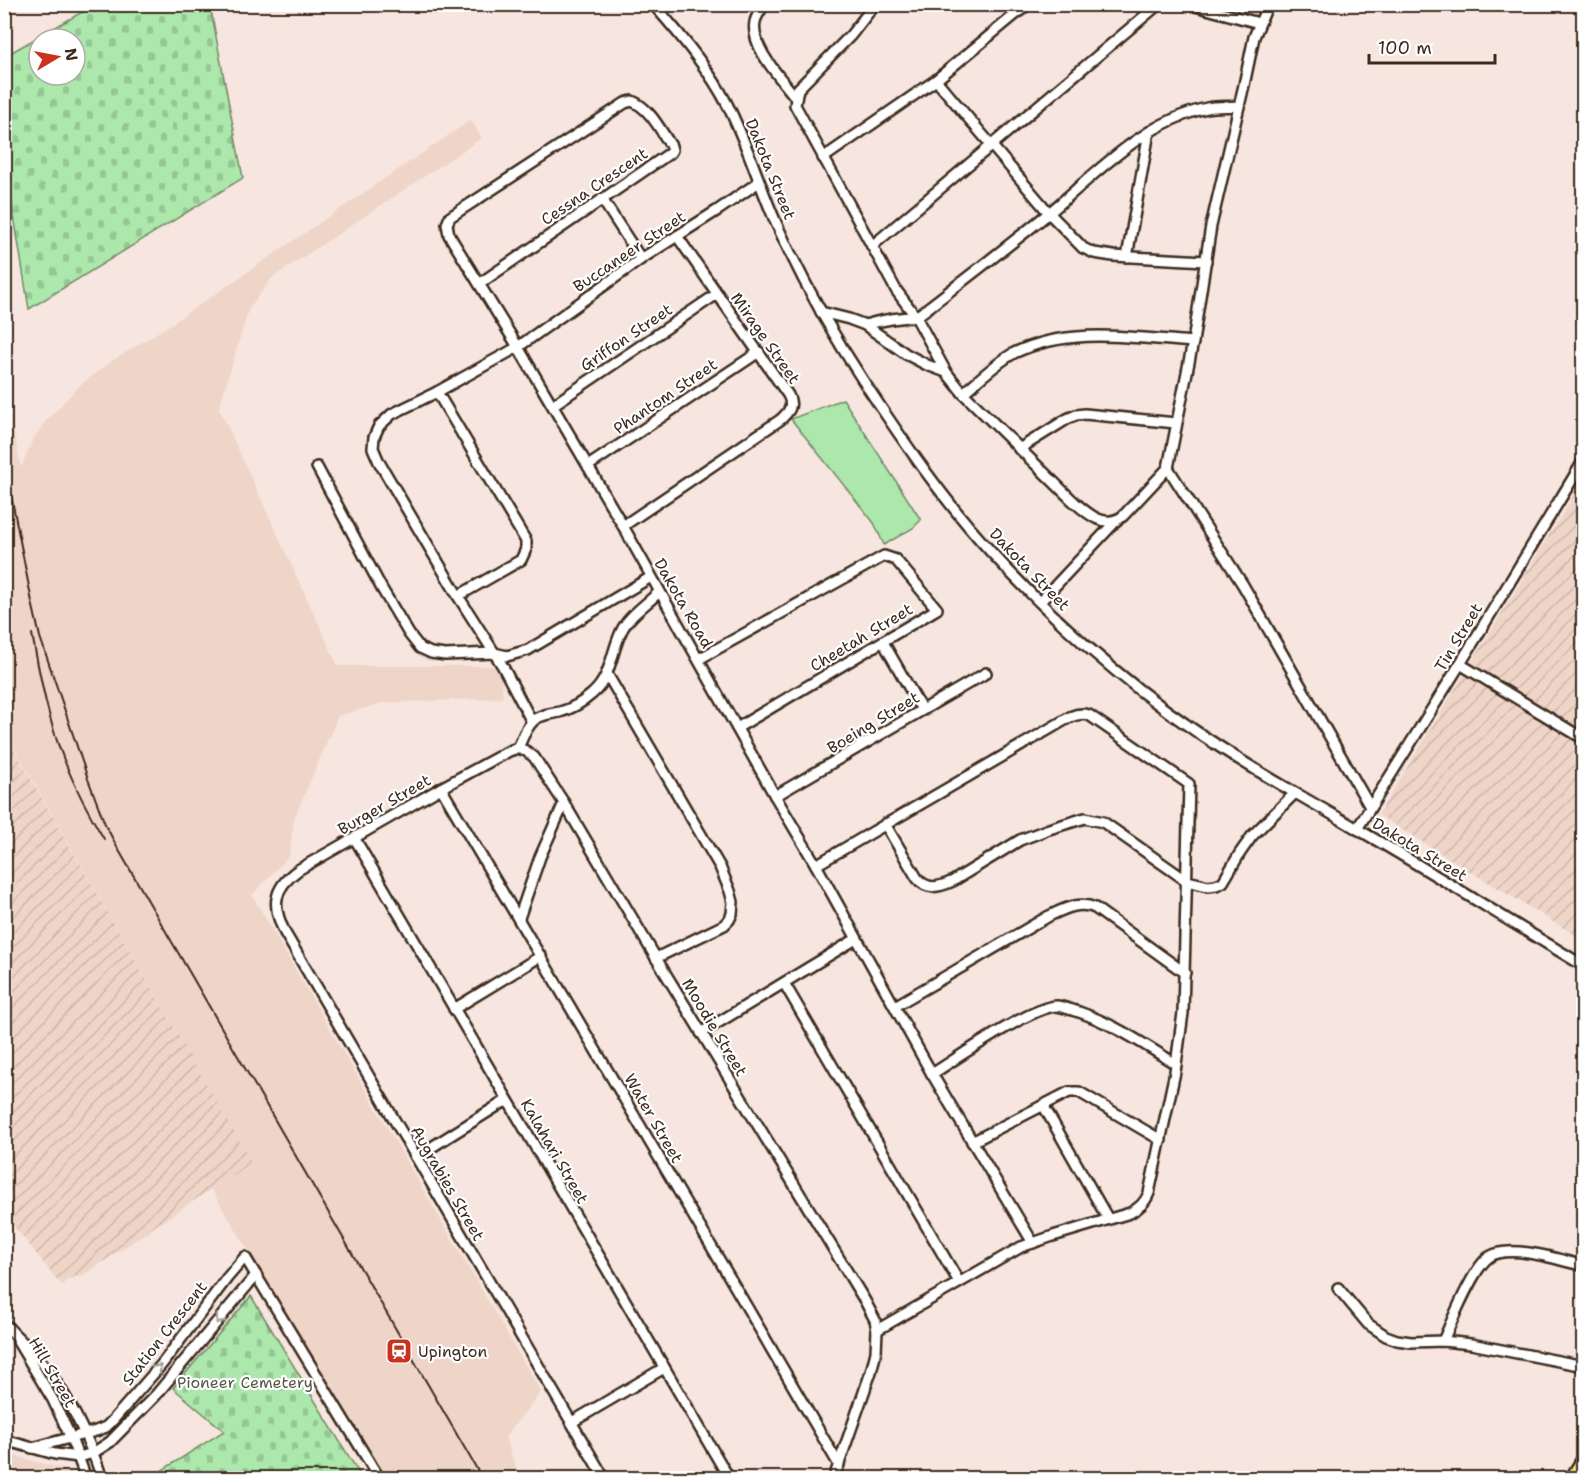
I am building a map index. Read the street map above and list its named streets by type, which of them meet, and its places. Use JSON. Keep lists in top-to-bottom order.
{
  "streets": {
    "street": [
      "Dakota Street",
      "Cessna Crescent",
      "Buccaneer Street",
      "Griffon Street",
      "Mirage Street",
      "Phantom Street",
      "Dakota Road",
      "Cheetah Street",
      "Tin Street",
      "Boeing Street",
      "Burger Street",
      "Moodie Street",
      "Water Street",
      "Kalahari Street",
      "Augrabies Street",
      "Station Crescent",
      "Hill Street"
    ]
  },
  "crossings": [
    ["Dakota Street", "Buccaneer Street"],
    ["Dakota Street", "Tin Street"],
    ["Cessna Crescent", "Dakota Road"],
    ["Buccaneer Street", "Mirage Street"],
    ["Buccaneer Street", "Dakota Road"],
    ["Griffon Street", "Mirage Street"],
    ["Griffon Street", "Dakota Road"],
    ["Mirage Street", "Phantom Street"],
    ["Mirage Street", "Dakota Road"],
    ["Phantom Street", "Dakota Road"],
    ["Dakota Road", "Cheetah Street"],
    ["Dakota Road", "Boeing Street"],
    ["Burger Street", "Moodie Street"],
    ["Burger Street", "Water Street"],
    ["Burger Street", "Kalahari Street"],
    ["Burger Street", "Augrabies Street"],
    ["Station Crescent", "Hill Street"]
  ],
  "parks": ["Pioneer Cemetery"],
  "places": {
    "station": ["Upington"]
  },
  "scale_bar": "100 m",
  "north": "right"
}
